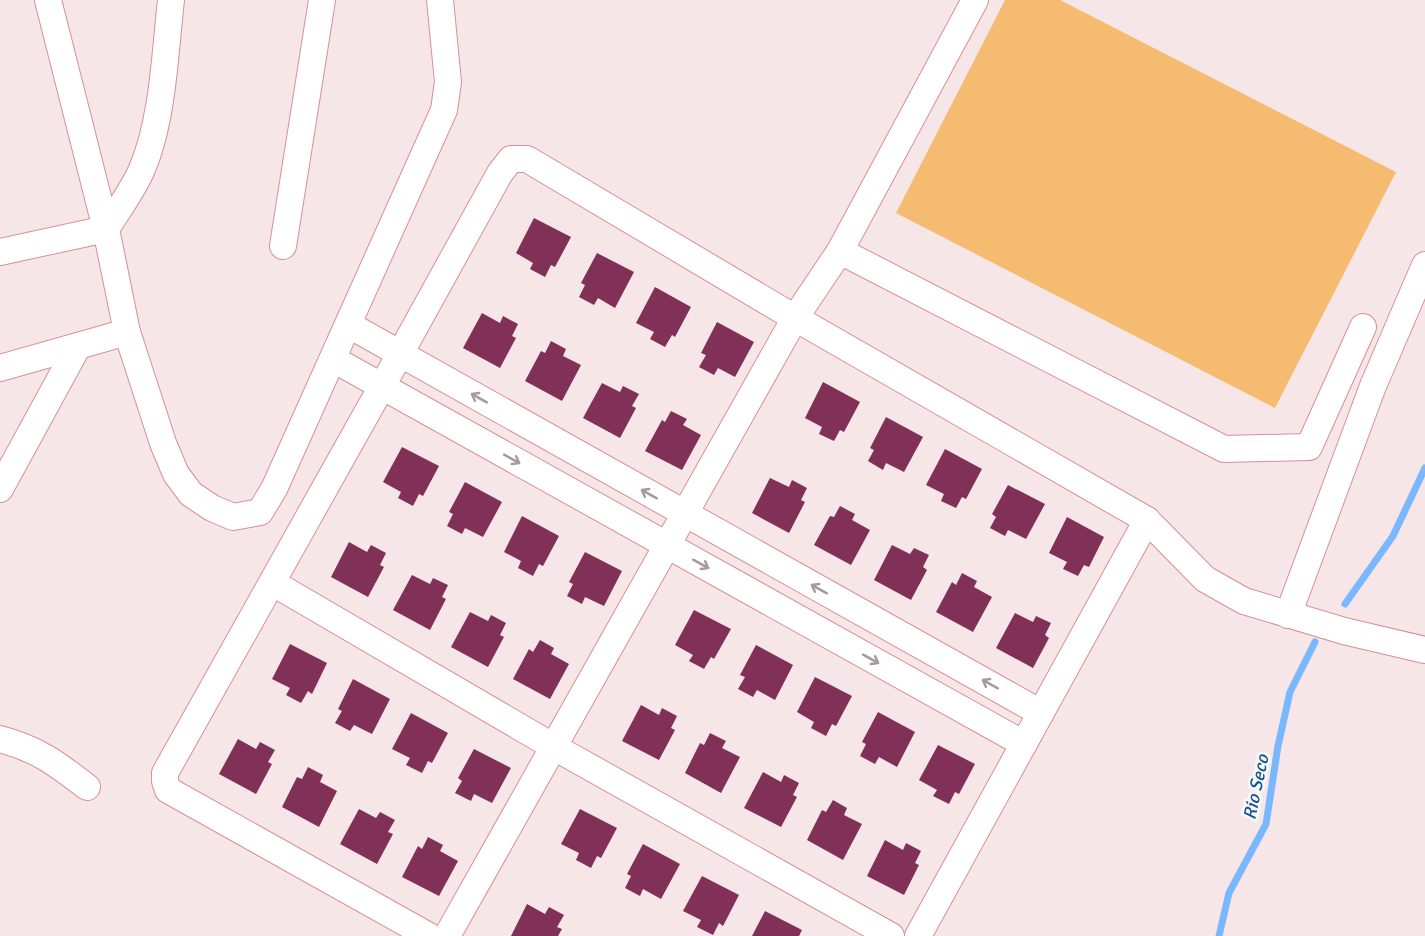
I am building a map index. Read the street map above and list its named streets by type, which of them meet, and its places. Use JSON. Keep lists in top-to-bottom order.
{
  "water": ["Rio Seco"]
}
